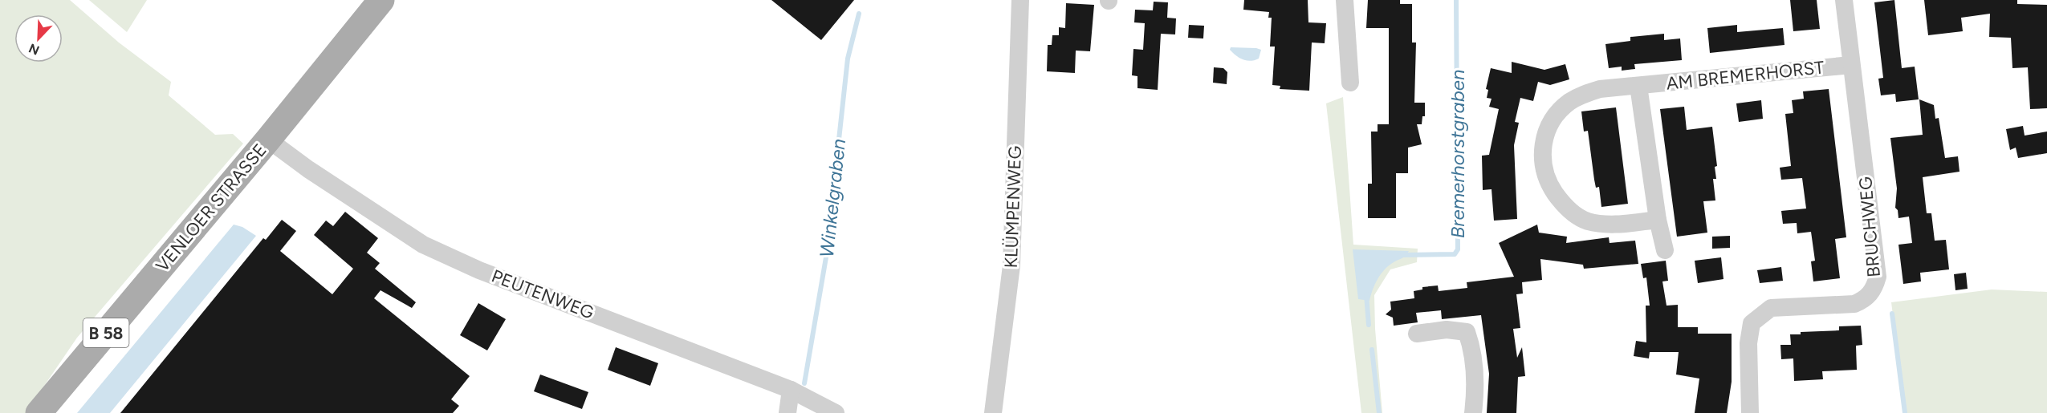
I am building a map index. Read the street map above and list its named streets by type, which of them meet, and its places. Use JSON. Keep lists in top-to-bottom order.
{
  "streets": {
    "main road": ["VENLOER STRASSE", "B 58"],
    "street": [
      "AM BREMERHORST",
      "KLÜMPENWEG",
      "BRUCHWEG",
      "PEUTENWEG"
    ]
  },
  "crossings": [
    ["AM BREMERHORST", "BRUCHWEG"],
    ["VENLOER STRASSE", "PEUTENWEG"]
  ],
  "water": ["Bremerhorstgraben", "Winkelgraben"],
  "north": "bottom left"
}
